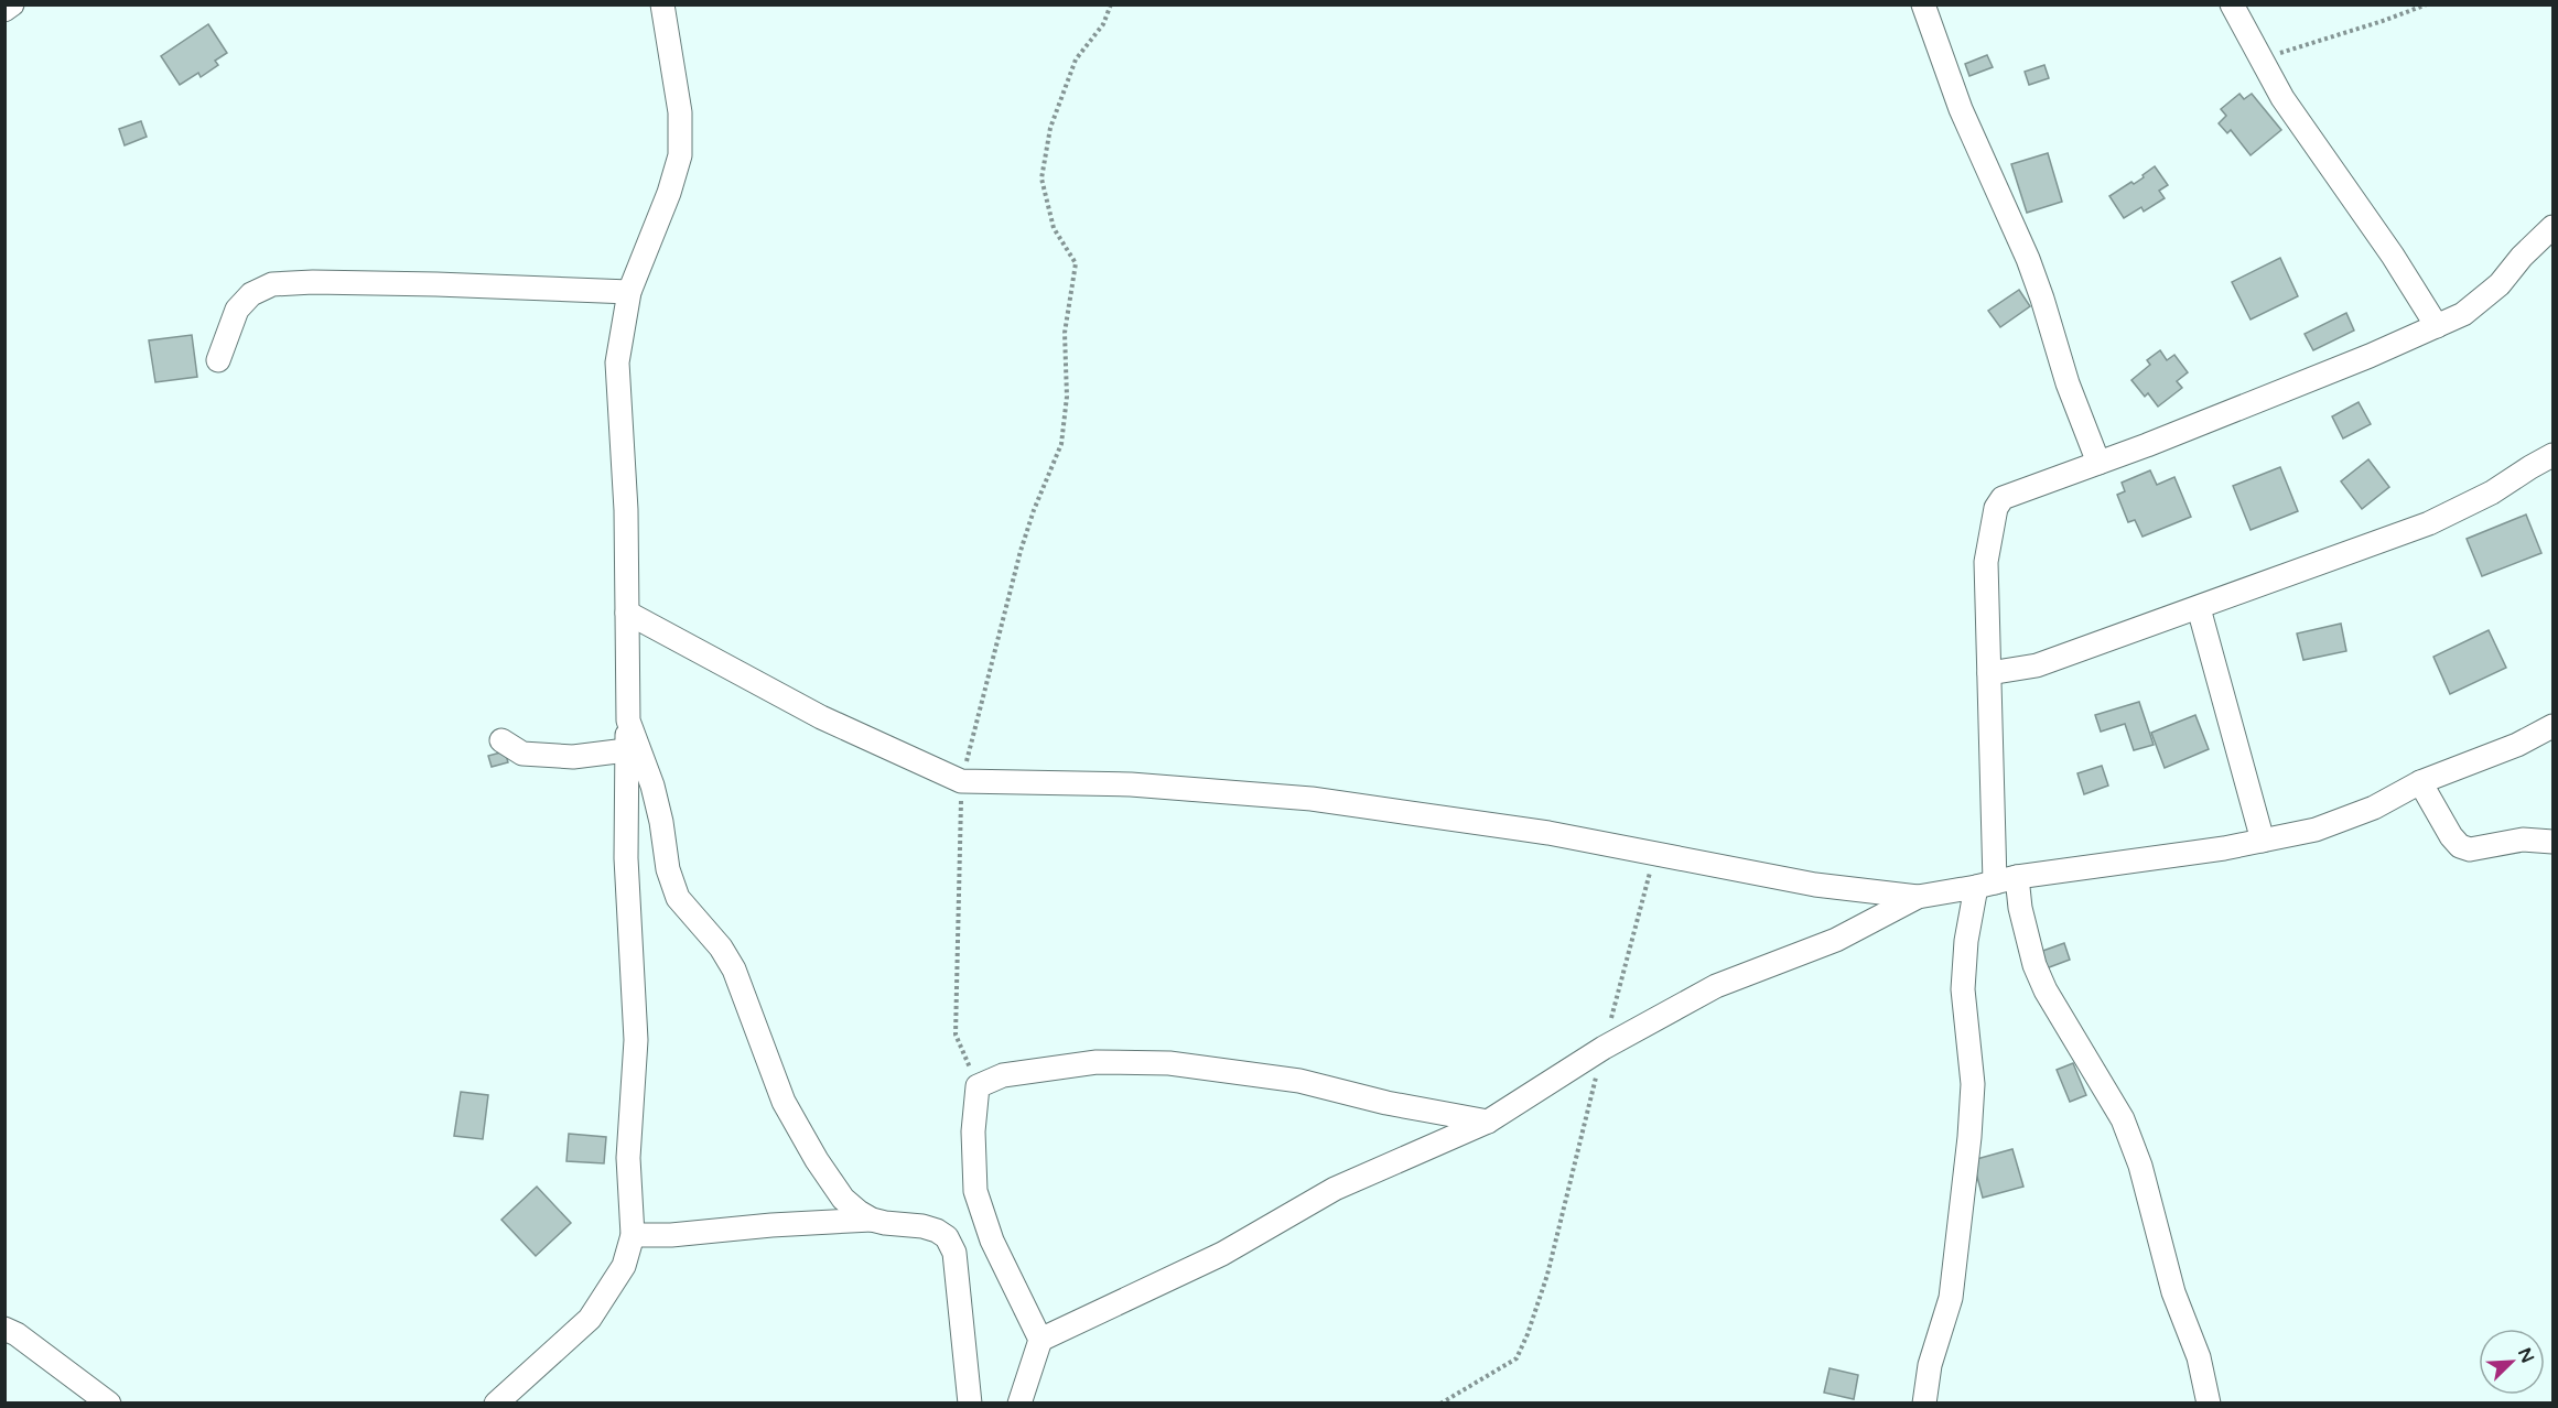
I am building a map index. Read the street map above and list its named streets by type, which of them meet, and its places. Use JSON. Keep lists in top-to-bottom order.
{
  "north": "top right"
}
